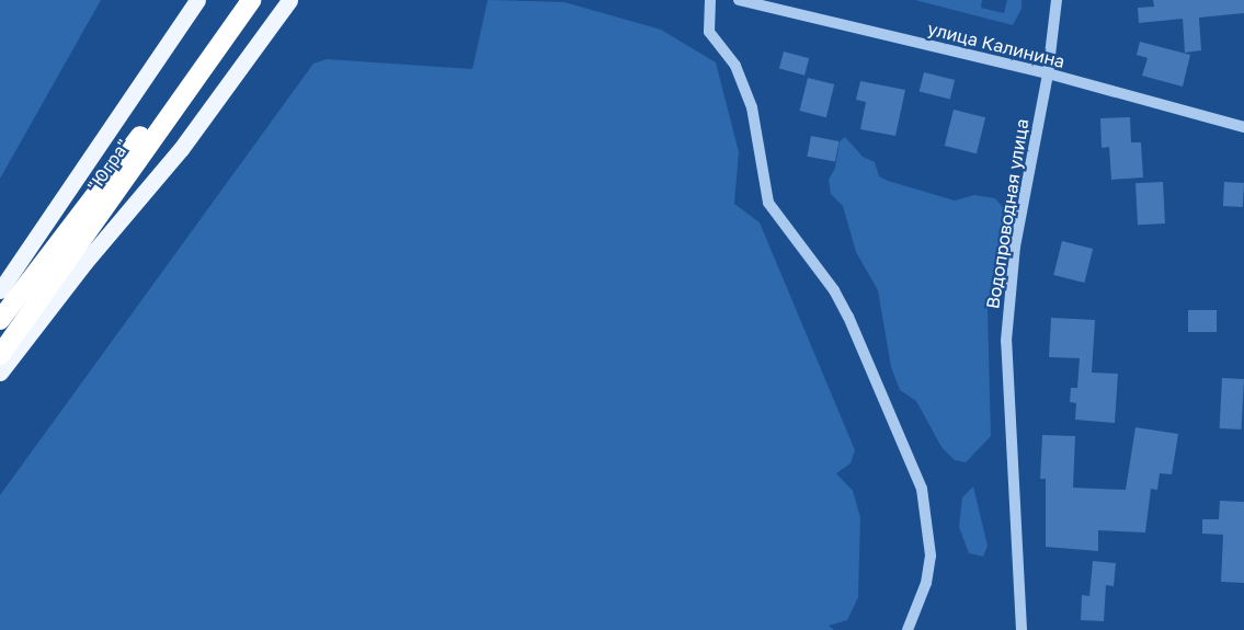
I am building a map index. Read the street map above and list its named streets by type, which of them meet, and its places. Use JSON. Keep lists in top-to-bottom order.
{
  "streets": {
    "highway": ["\"Югра\""],
    "street": ["улица Калинина", "Водопроводная улица"]
  },
  "crossings": [
    ["улица Калинина", "Водопроводная улица"]
  ]
}
